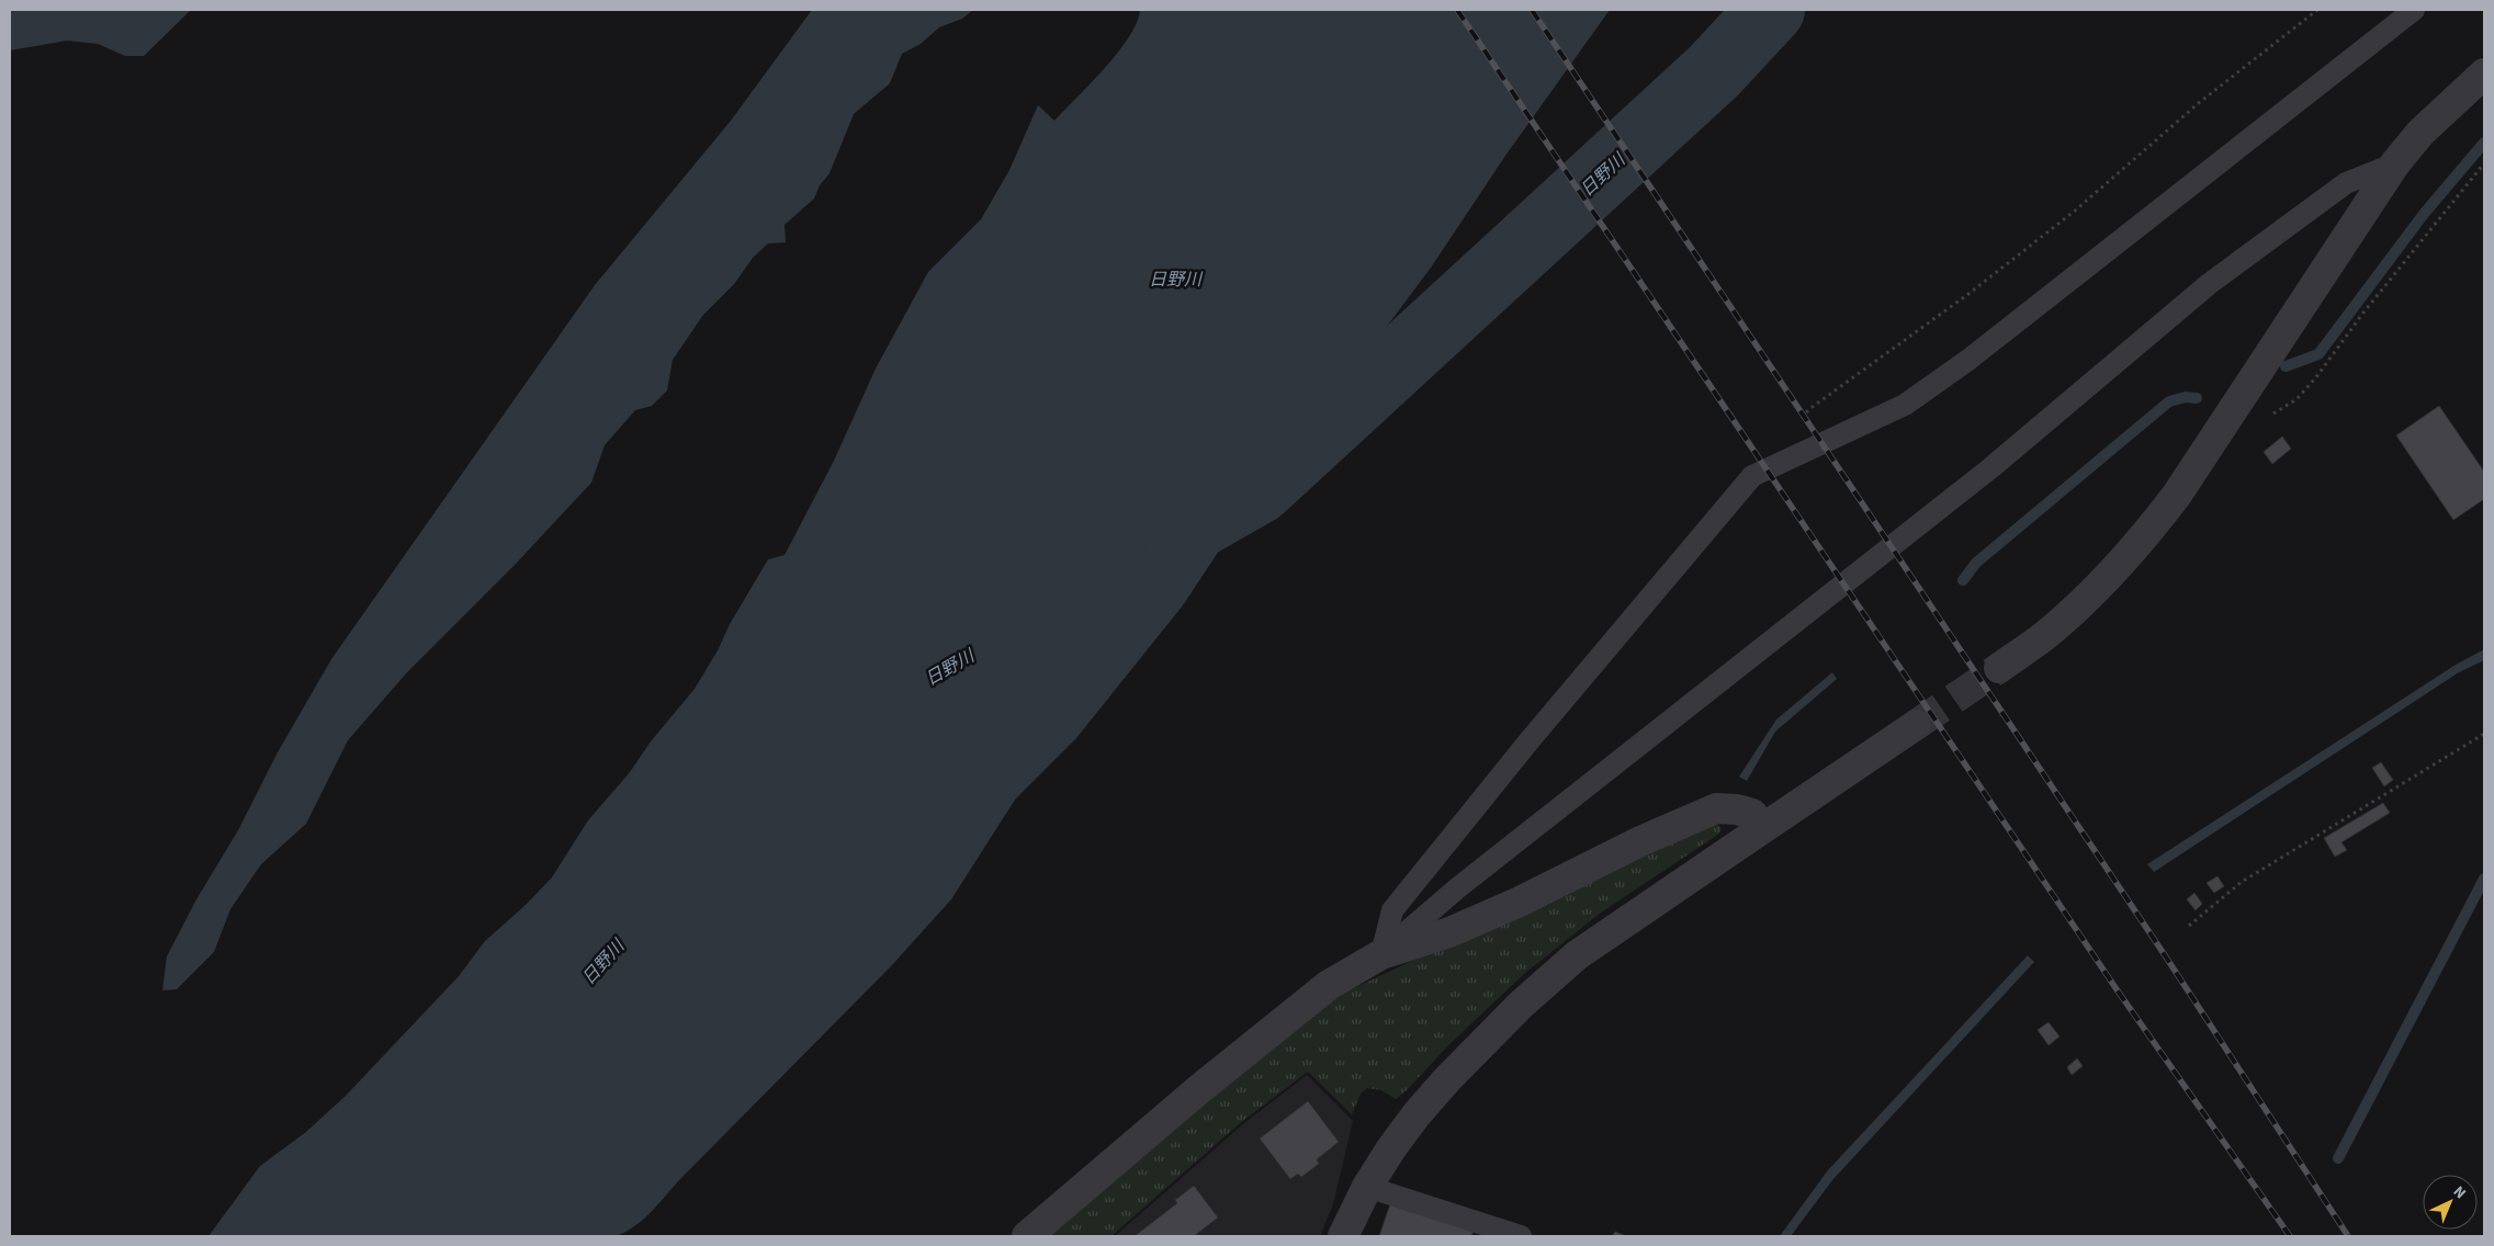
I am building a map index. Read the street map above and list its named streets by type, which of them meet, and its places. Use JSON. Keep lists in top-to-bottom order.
{
  "water": ["日野川"],
  "north": "top right"
}
